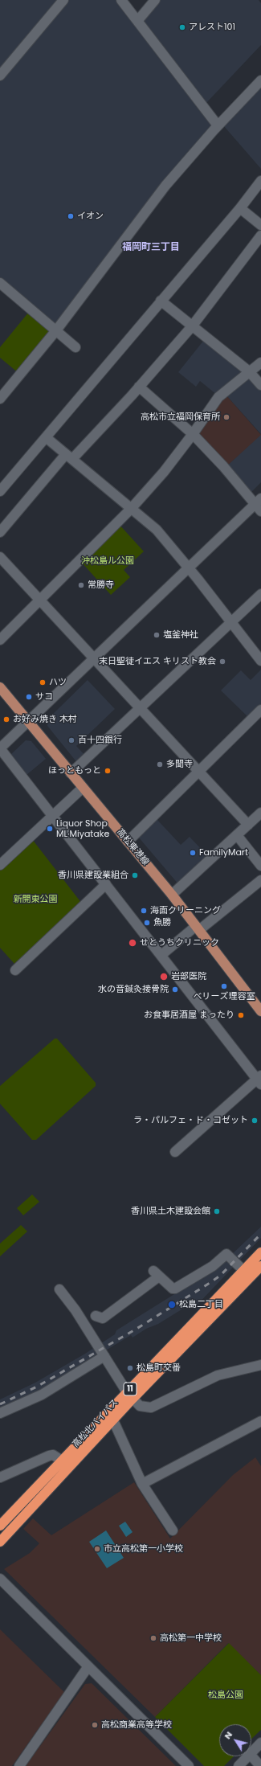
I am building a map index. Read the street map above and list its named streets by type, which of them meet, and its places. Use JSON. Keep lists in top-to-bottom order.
{
  "streets": {
    "highway": ["11", "高松北バイパス"],
    "main road": ["高松東港線"]
  },
  "districts": ["福岡町三丁目"],
  "parks": ["沖松島ル公園", "新開東公園", "松島公園"],
  "places": [
    "アレスト101",
    "イオン",
    "高松市立福岡保育所",
    "常勝寺",
    "塩釜神社",
    "末日聖徒イエス キリスト教会",
    "ハツ",
    "サコ",
    "お好み焼き 木村",
    "百十四銀行",
    "多聞寺",
    "ほっともっと",
    "Liquor Shop ML·Miyatake",
    "FamilyMart",
    "香川県建設業組合",
    "海面クリーニング",
    "魚勝",
    "せとうちクリニック",
    "岩部医院",
    "ベリーズ理容室",
    "水の音鍼灸接骨院",
    "お食事居酒屋 まったり",
    "ラ・パルフェ・ド・コゼット",
    "香川県土木建設会館",
    "松島二丁目",
    "松島町交番",
    "市立高松第一小学校",
    "高松第一中学校",
    "高松商業高等学校"
  ],
  "north": "top left"
}
